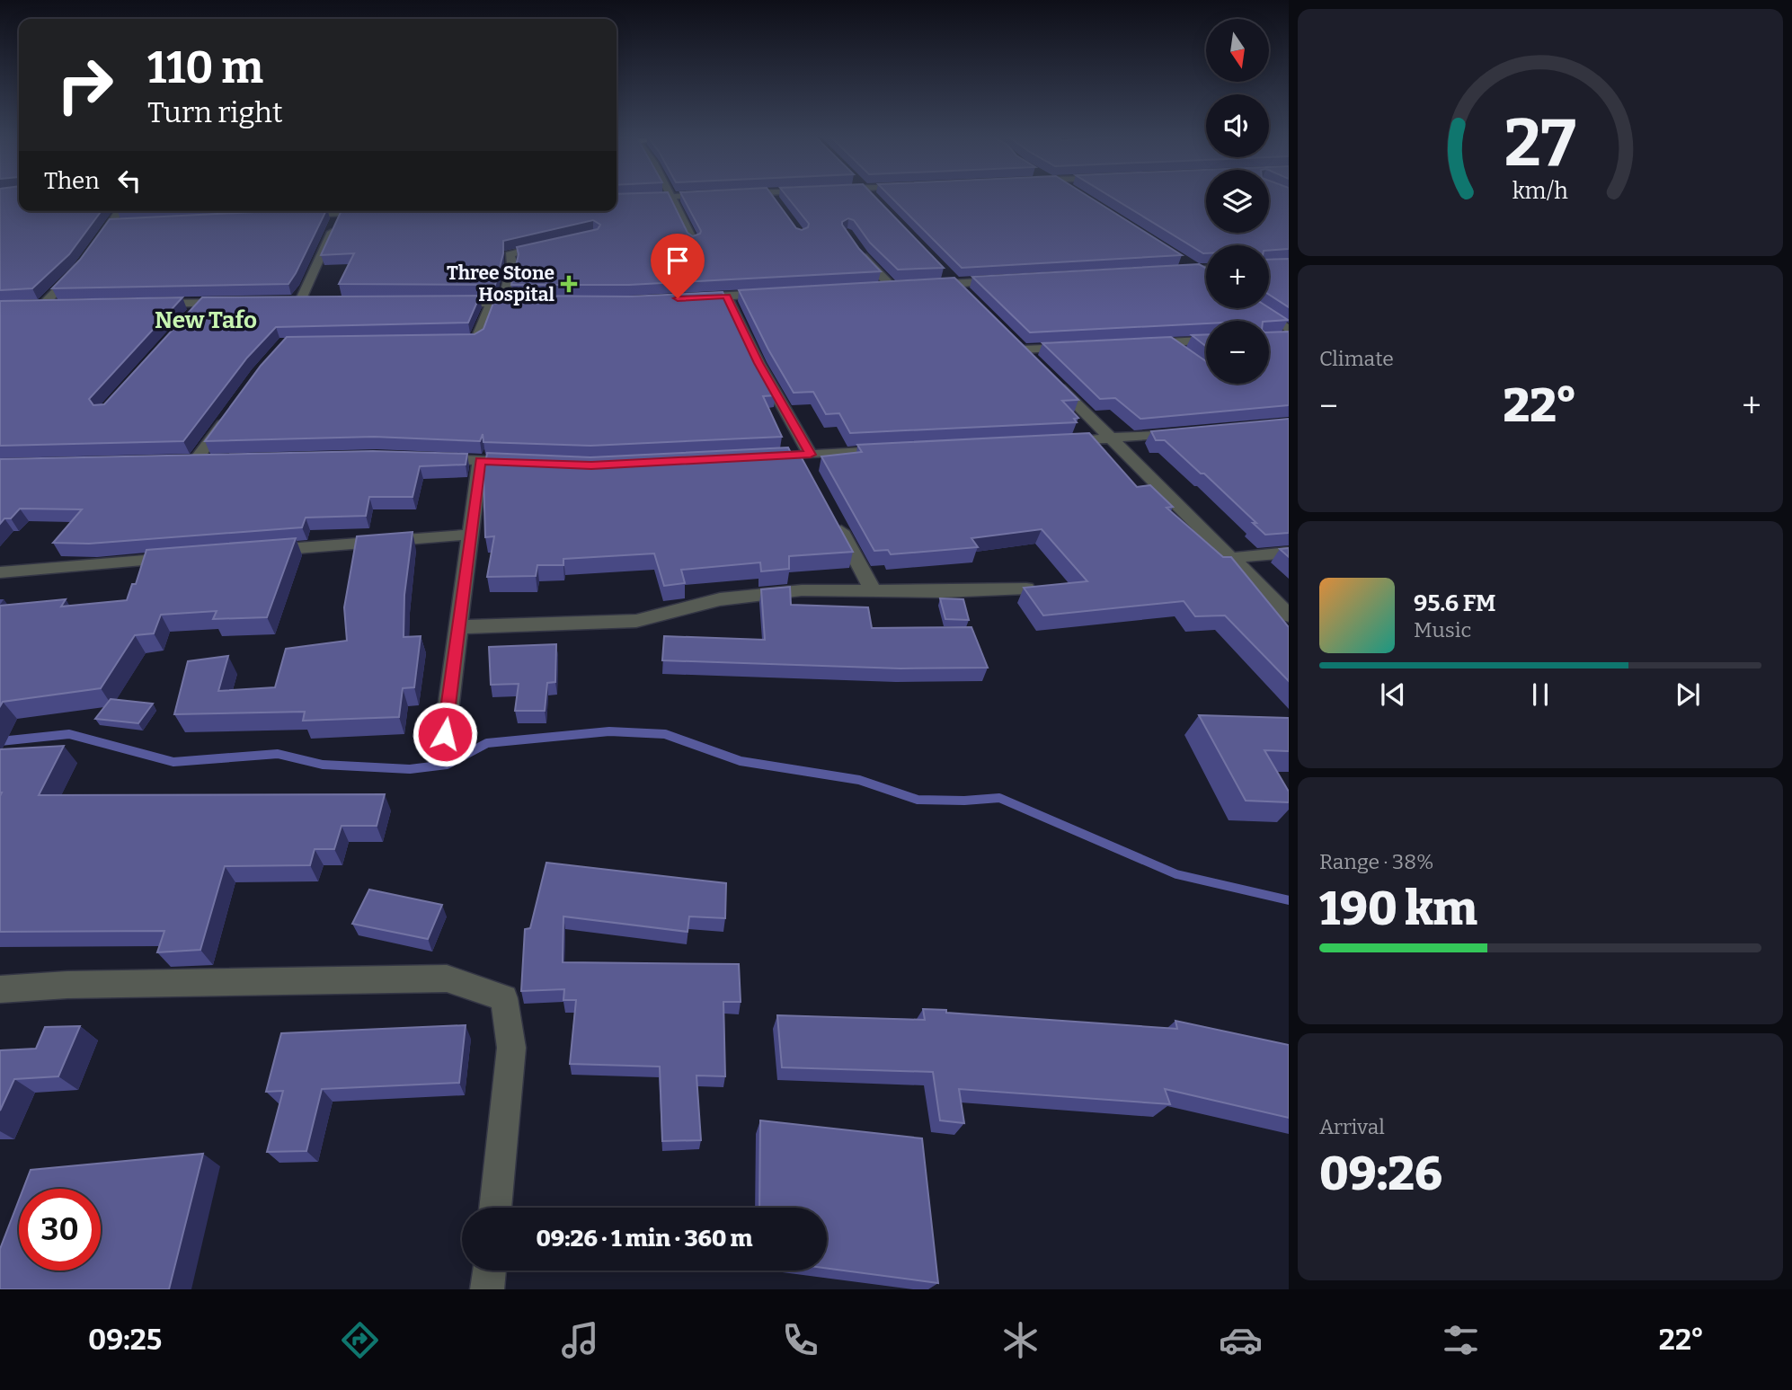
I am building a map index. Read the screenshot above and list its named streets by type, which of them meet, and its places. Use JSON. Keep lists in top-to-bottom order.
{
  "districts": ["New Tafo"],
  "places": {
    "health": ["Three Stone Hospital"]
  },
  "north": "bottom",
  "page": {
    "map_buttons": ["+", "−"],
    "turn": ["110 m", "Turn right"],
    "then": "Then",
    "tile": [
      "Climate",
      ["Range · 38%", "190 km"],
      ["Arrival", "09:26"]
    ],
    "heat": ["−", "22°", "+"],
    "song": ["95.6 FM", "Music"],
    "limit": "30",
    "trip": "09:26 · 1 min · 360 m",
    "tabs": ["09:25", "22°"],
    "gauge": ["27", "km/h"]
  }
}
